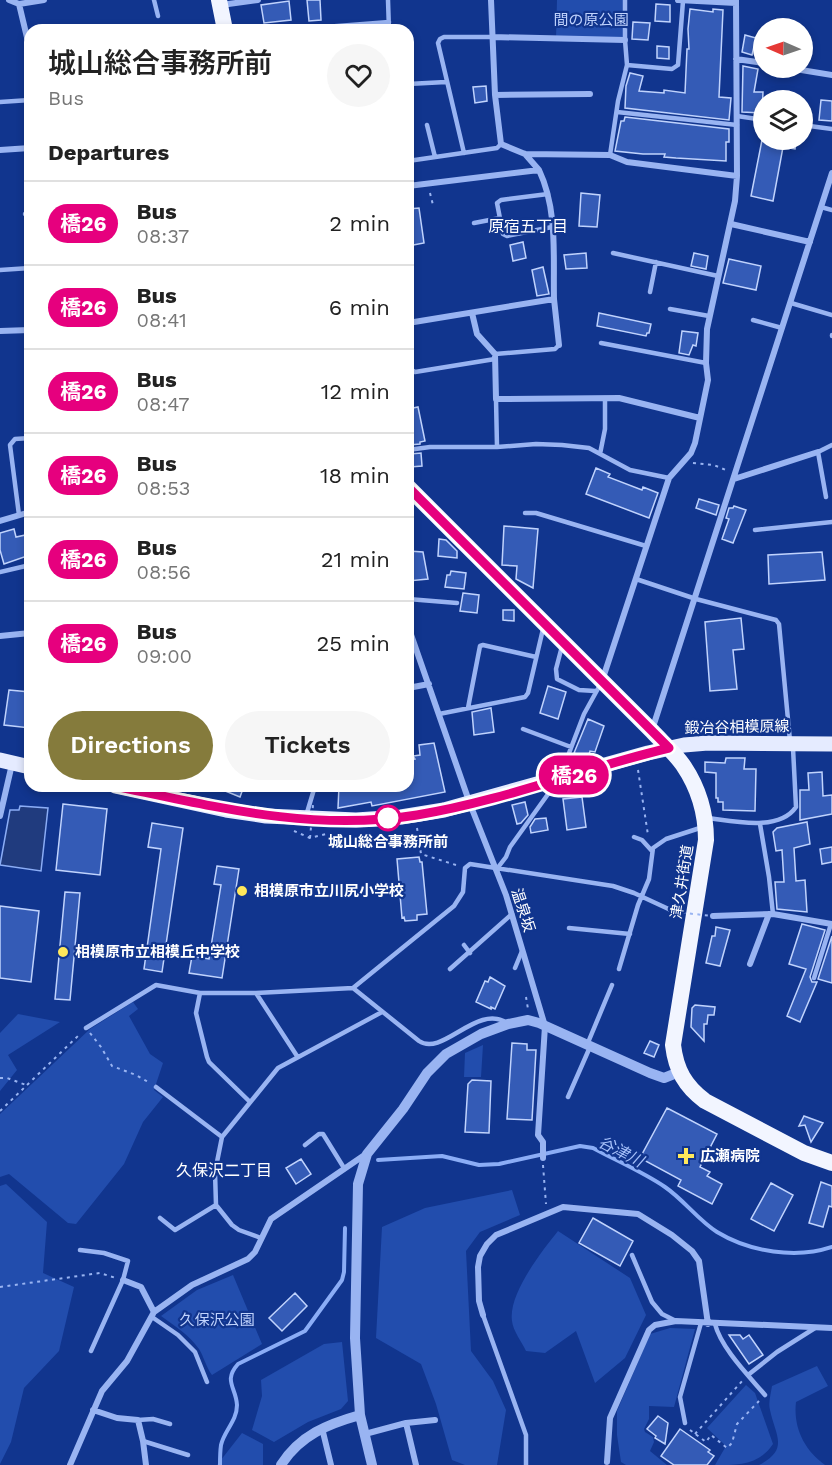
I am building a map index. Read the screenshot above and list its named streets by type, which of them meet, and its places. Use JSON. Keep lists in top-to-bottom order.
{
  "streets": {
    "highway": ["津久井街道"],
    "main road": ["鍛冶谷相模原線"],
    "street": ["温泉坂"]
  },
  "crossings": [
    ["鍛冶谷相模原線", "津久井街道"],
    ["鍛冶谷相模原線", "温泉坂"]
  ],
  "districts": ["原宿五丁目", "久保沢二丁目"],
  "water": ["谷津川"],
  "parks": ["間の原公園", "久保沢公園"],
  "places": {
    "other": ["城山総合事務所前", "相模原市立川尻小学校", "相模原市立相模丘中学校"],
    "health": ["広瀬病院"]
  },
  "lines": ["bus line 橋26"],
  "north": "left",
  "page": {
    "on_map": "橋26",
    "heading": [
      ["城山総合事務所前", "Bus"],
      "Departures"
    ],
    "list": [
      {
        "mark": "橋26",
        "name": "Bus",
        "note": "08:37",
        "value": "2 min"
      },
      {
        "mark": "橋26",
        "name": "Bus",
        "note": "08:41",
        "value": "6 min"
      },
      {
        "mark": "橋26",
        "name": "Bus",
        "note": "08:47",
        "value": "12 min"
      },
      {
        "mark": "橋26",
        "name": "Bus",
        "note": "08:53",
        "value": "18 min"
      },
      {
        "mark": "橋26",
        "name": "Bus",
        "note": "08:56",
        "value": "21 min"
      },
      {
        "mark": "橋26",
        "name": "Bus",
        "note": "09:00",
        "value": "25 min"
      }
    ],
    "buttons": ["Directions", "Tickets"]
  }
}
